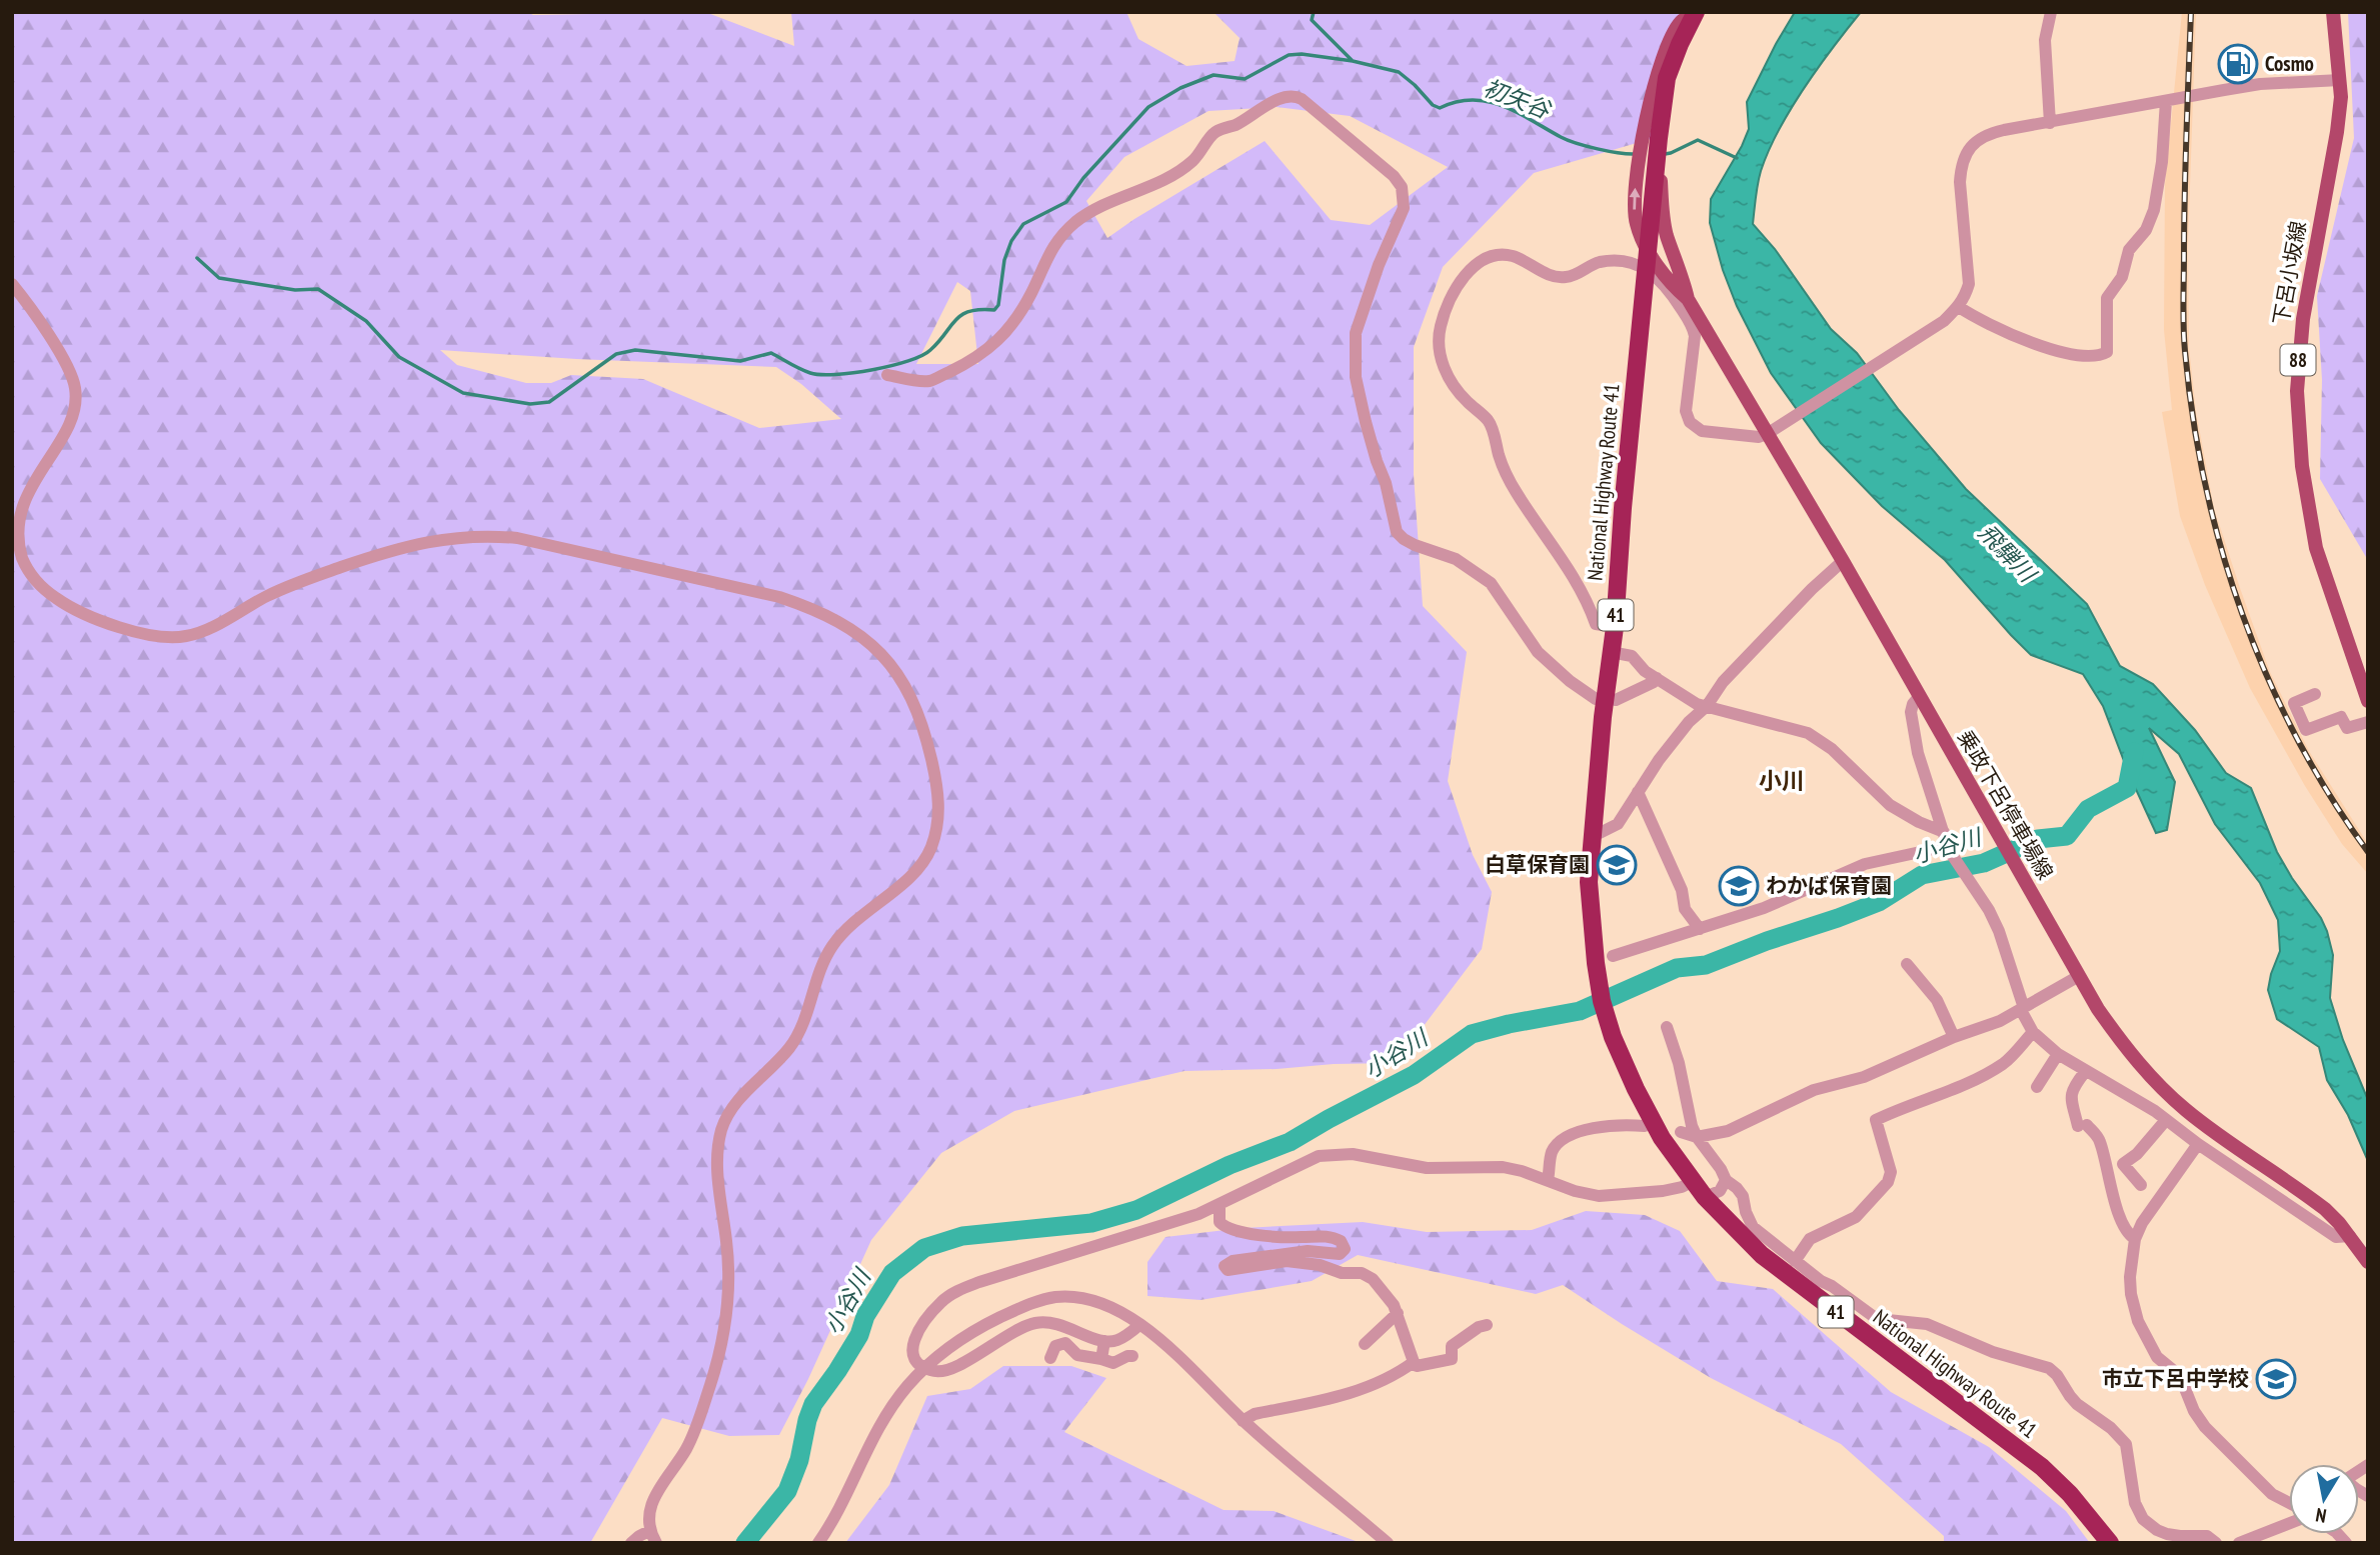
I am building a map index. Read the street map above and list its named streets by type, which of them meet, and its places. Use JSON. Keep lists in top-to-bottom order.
{
  "streets": {
    "highway": ["National Highway Route 41", "41"],
    "main road": ["下呂小坂線", "88", "乗政下呂停車場線"]
  },
  "districts": ["小川"],
  "water": ["初矢谷", "飛騨川", "小谷川"],
  "places": {
    "fuel station": ["Cosmo"],
    "school or university": ["白草保育園", "わかば保育園", "市立下呂中学校"]
  },
  "north": "bottom"
}
